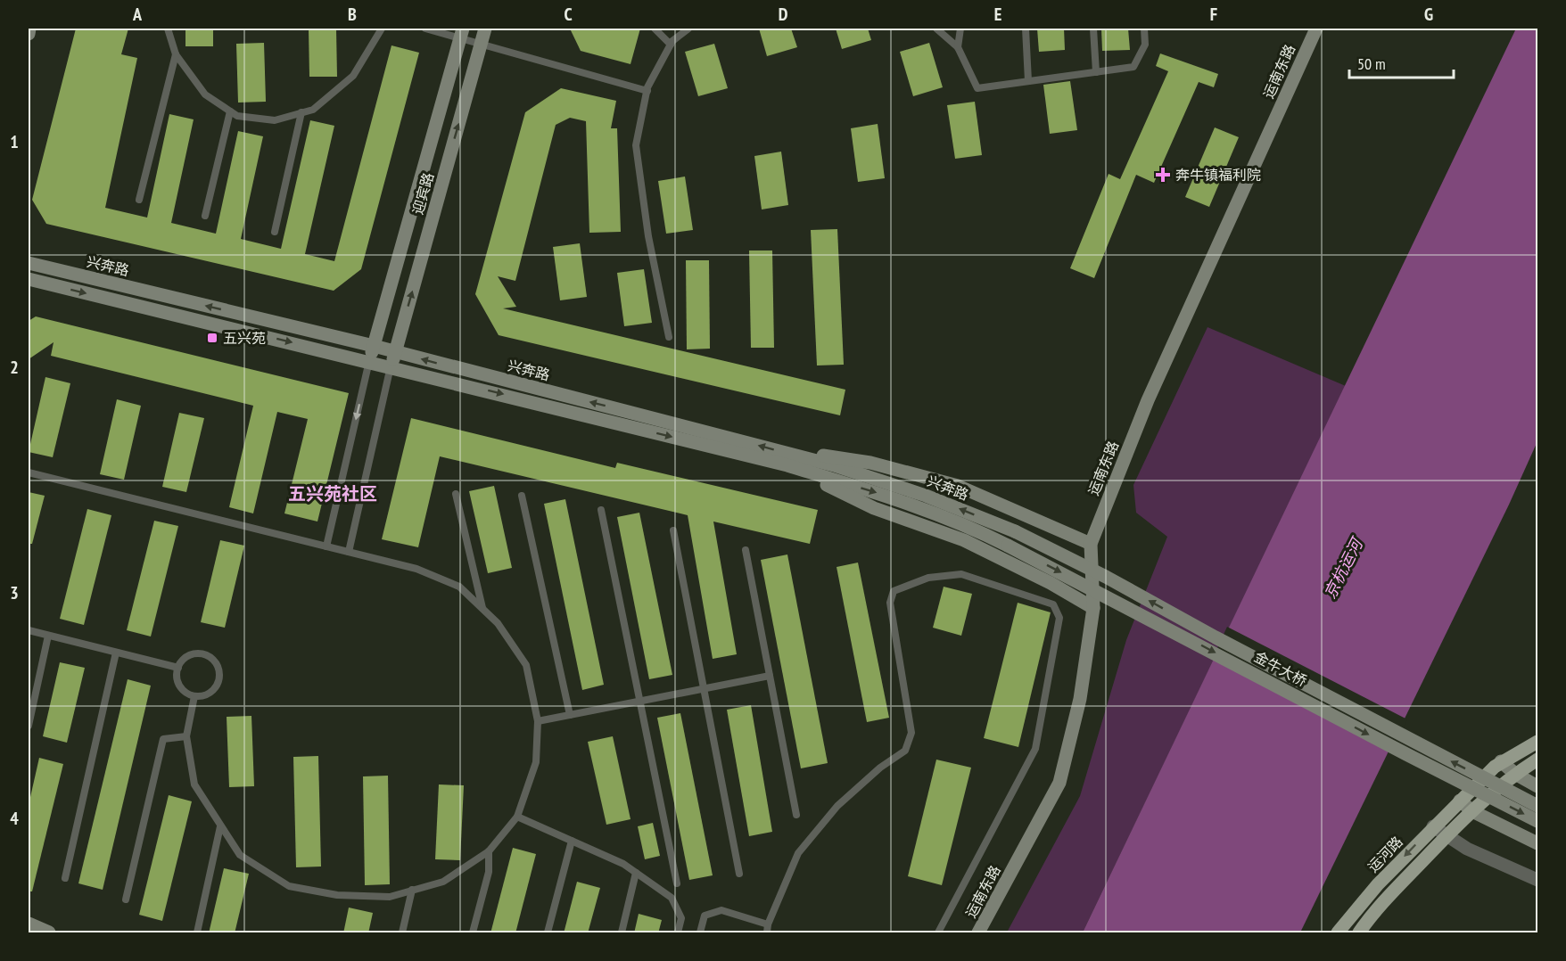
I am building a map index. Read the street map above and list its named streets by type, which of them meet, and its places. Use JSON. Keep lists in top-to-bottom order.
{
  "streets": {
    "main road": [
      "运南东路",
      "迎宾路",
      "兴奔路",
      "金牛大桥",
      "运河路"
    ]
  },
  "crossings": [
    ["迎宾路", "兴奔路"],
    ["兴奔路", "金牛大桥"]
  ],
  "districts": ["五兴苑社区"],
  "water": ["京杭运河"],
  "places": {
    "health": ["奔牛镇福利院"],
    "transit": ["五兴苑"]
  },
  "scale_bar": "50 m",
  "grid": {
    "columns": [
      "A",
      "B",
      "C",
      "D",
      "E",
      "F",
      "G"
    ],
    "rows": [
      "1",
      "2",
      "3",
      "4"
    ]
  }
}
